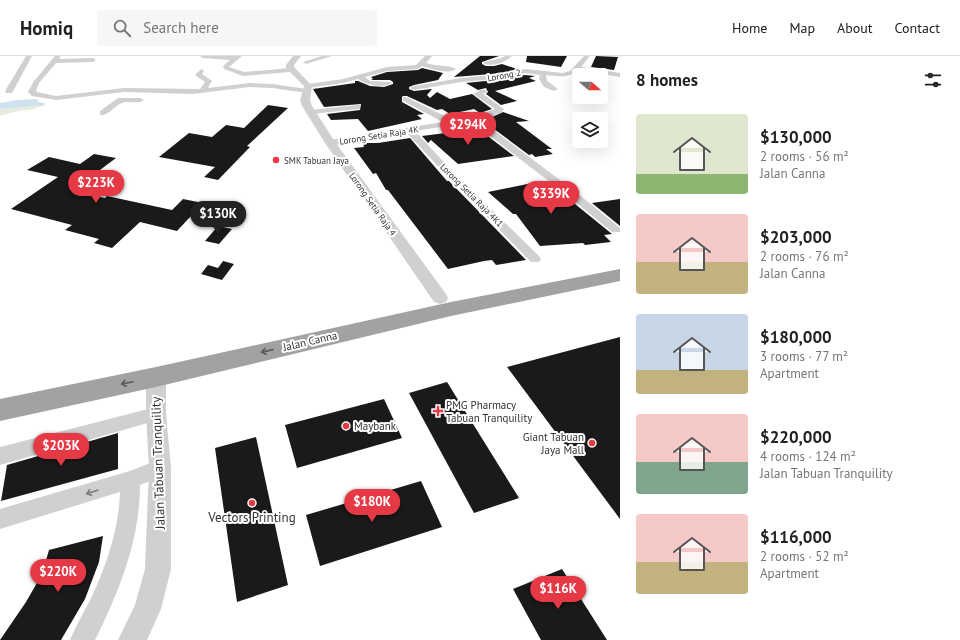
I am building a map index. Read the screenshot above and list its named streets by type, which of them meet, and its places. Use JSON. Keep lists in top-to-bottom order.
{
  "streets": {
    "highway": ["Jalan Canna"],
    "street": [
      "Lorong 2",
      "Lorong Setia Raja 4K",
      "Lorong Setia Raja 4K1",
      "Lorong Setia Raja 4",
      "Jalan Tabuan Tranquility"
    ]
  },
  "crossings": [
    ["Lorong Setia Raja 4K", "Lorong Setia Raja 4K1"],
    ["Lorong Setia Raja 4K", "Lorong Setia Raja 4"],
    ["Lorong Setia Raja 4", "Jalan Canna"],
    ["Jalan Canna", "Jalan Tabuan Tranquility"]
  ],
  "places": {
    "other": [
      "SMK Tabuan Jaya",
      "Maybank",
      "Giant Tabuan Jaya Mall",
      "Vectors Printing"
    ],
    "health": ["PMG Pharmacy Tabuan Tranquility"]
  },
  "north": "right",
  "page": {
    "header": "Homiq",
    "search": "Search here",
    "nav": [
      "Home",
      "Map",
      "About",
      "Contact"
    ],
    "heading": "8 homes",
    "list": [
      {
        "name": "$130,000",
        "note": "2 rooms · 56 m² · Jalan Canna"
      },
      {
        "name": "$203,000",
        "note": "2 rooms · 76 m² · Jalan Canna"
      },
      {
        "name": "$180,000",
        "note": "3 rooms · 77 m² · Apartment"
      },
      {
        "name": "$220,000",
        "note": "4 rooms · 124 m² · Jalan Tabuan Tranquility"
      },
      {
        "name": "$116,000",
        "note": "2 rooms · 52 m² · Apartment"
      }
    ],
    "price": [
      "$294K",
      "$223K",
      "$339K",
      "$130K",
      "$203K",
      "$180K",
      "$220K",
      "$116K"
    ]
  }
}
